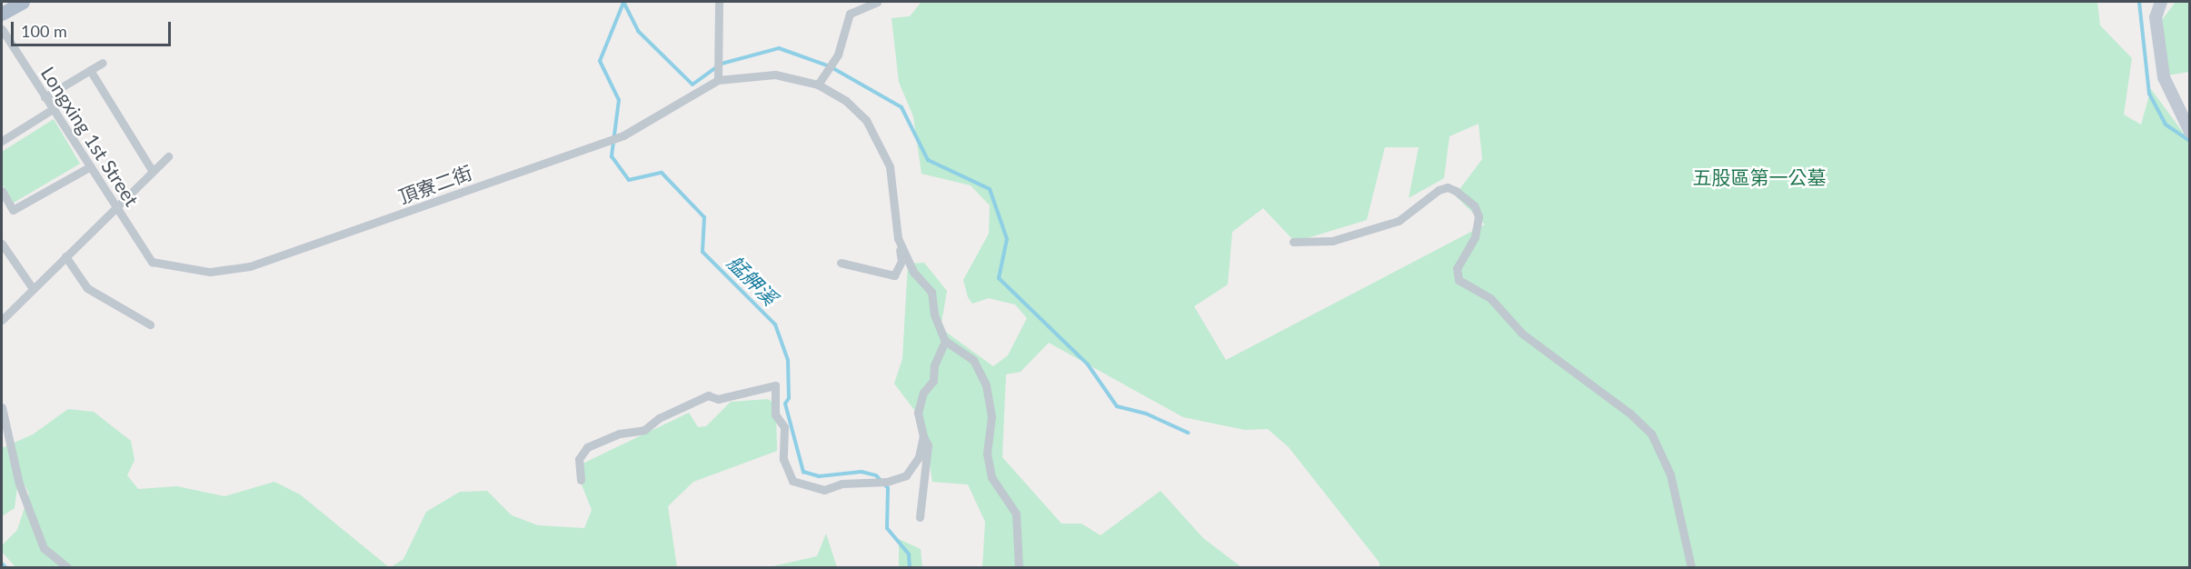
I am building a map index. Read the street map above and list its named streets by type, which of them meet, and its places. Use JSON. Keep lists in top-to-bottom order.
{
  "streets": {
    "street": ["Longxing 1st Street", "頂寮二街"]
  },
  "crossings": [
    ["Longxing 1st Street", "頂寮二街"]
  ],
  "water": ["艋舺溪"],
  "parks": ["五股區第一公墓"],
  "scale_bar": "100 m"
}
